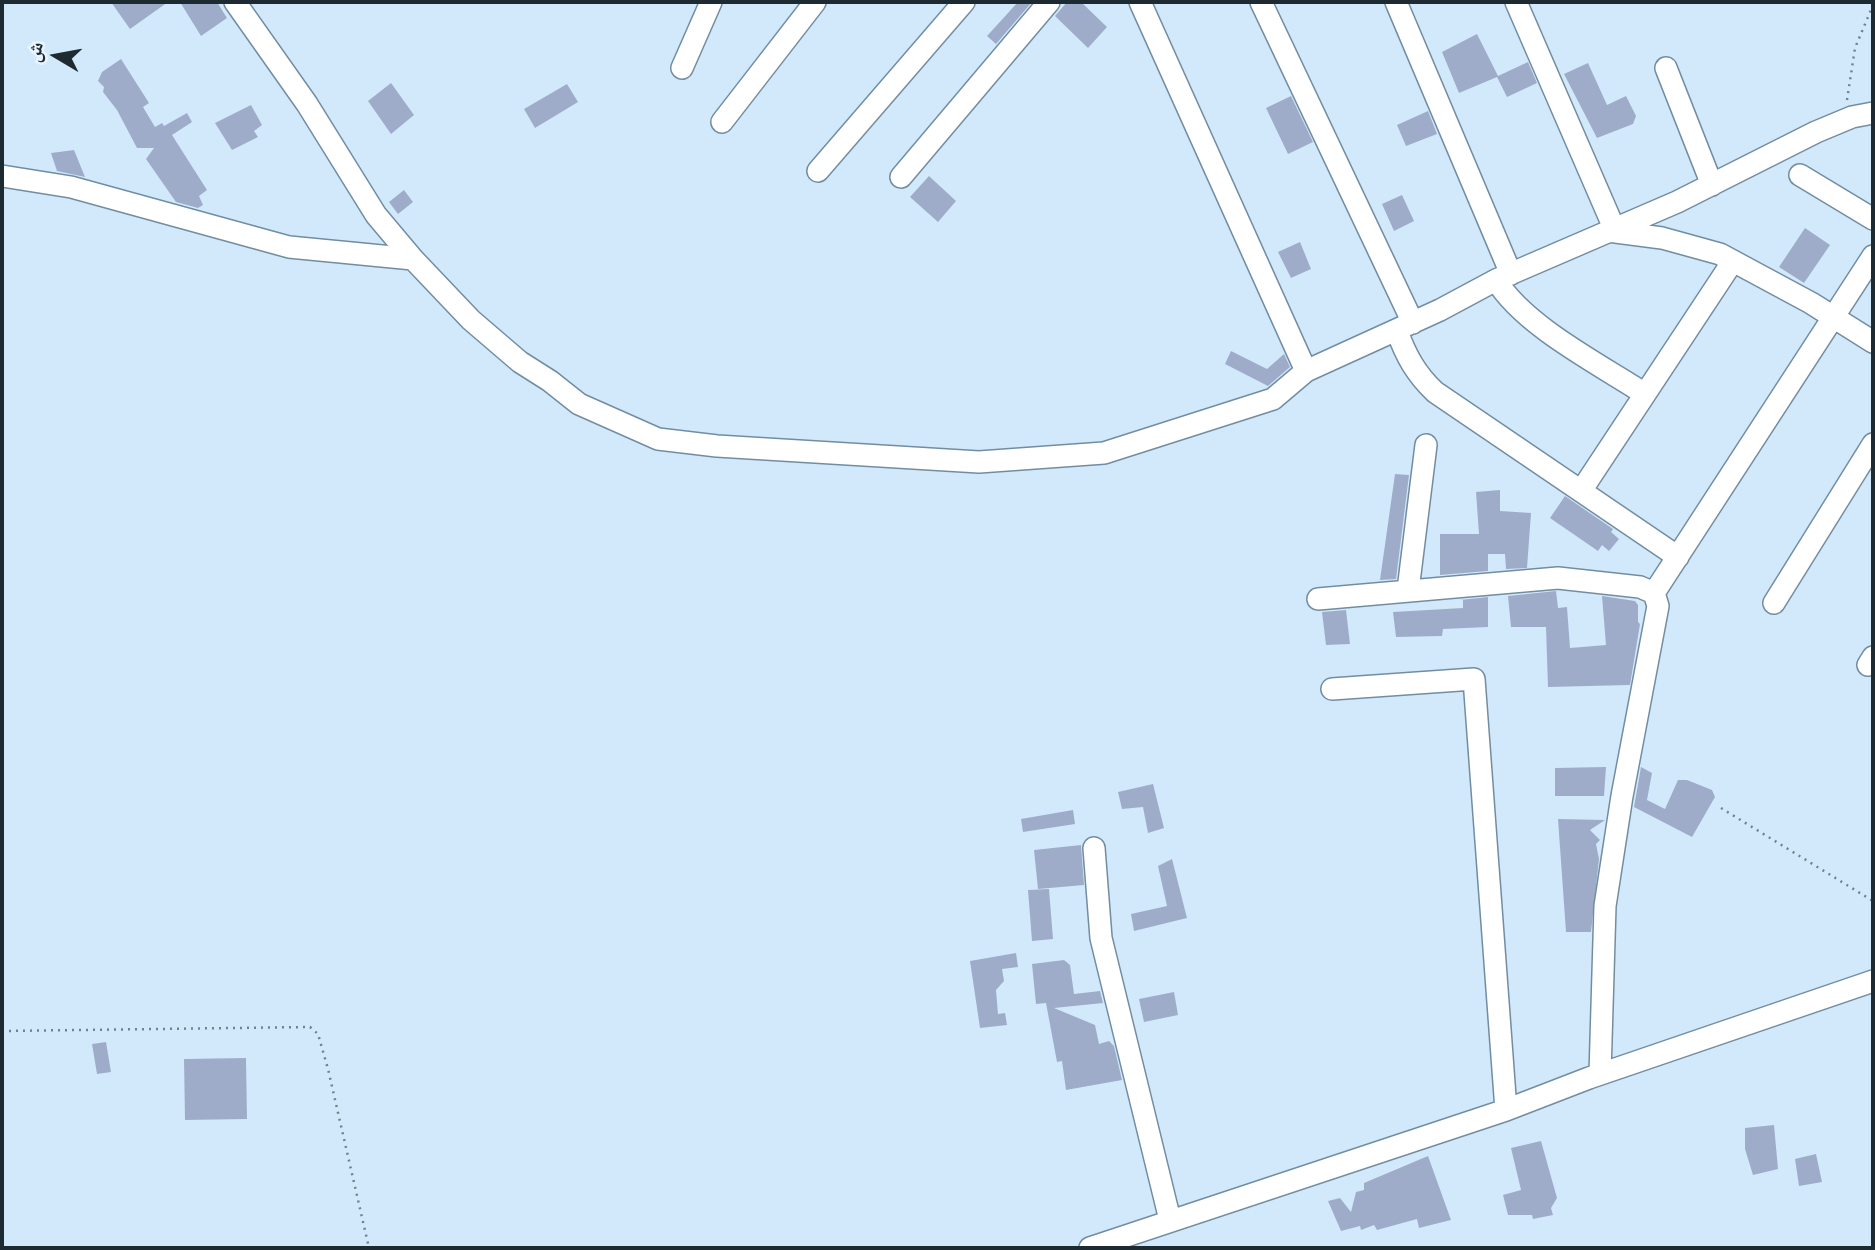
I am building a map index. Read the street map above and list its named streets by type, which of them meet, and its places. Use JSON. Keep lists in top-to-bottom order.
{
  "north": "left"
}
